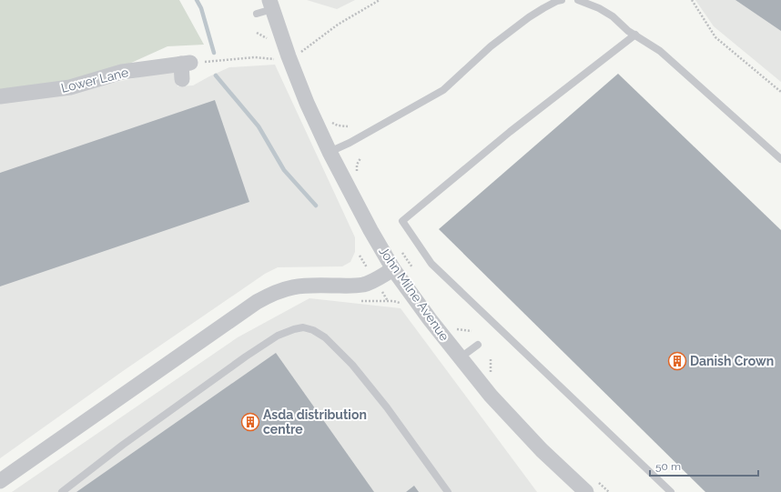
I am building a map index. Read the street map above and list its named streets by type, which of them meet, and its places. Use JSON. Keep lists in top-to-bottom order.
{
  "streets": {
    "street": ["Lower Lane", "John Milne Avenue"]
  },
  "places": {
    "building": ["Danish Crown", "Asda distribution centre"]
  },
  "scale_bar": "50 m"
}
